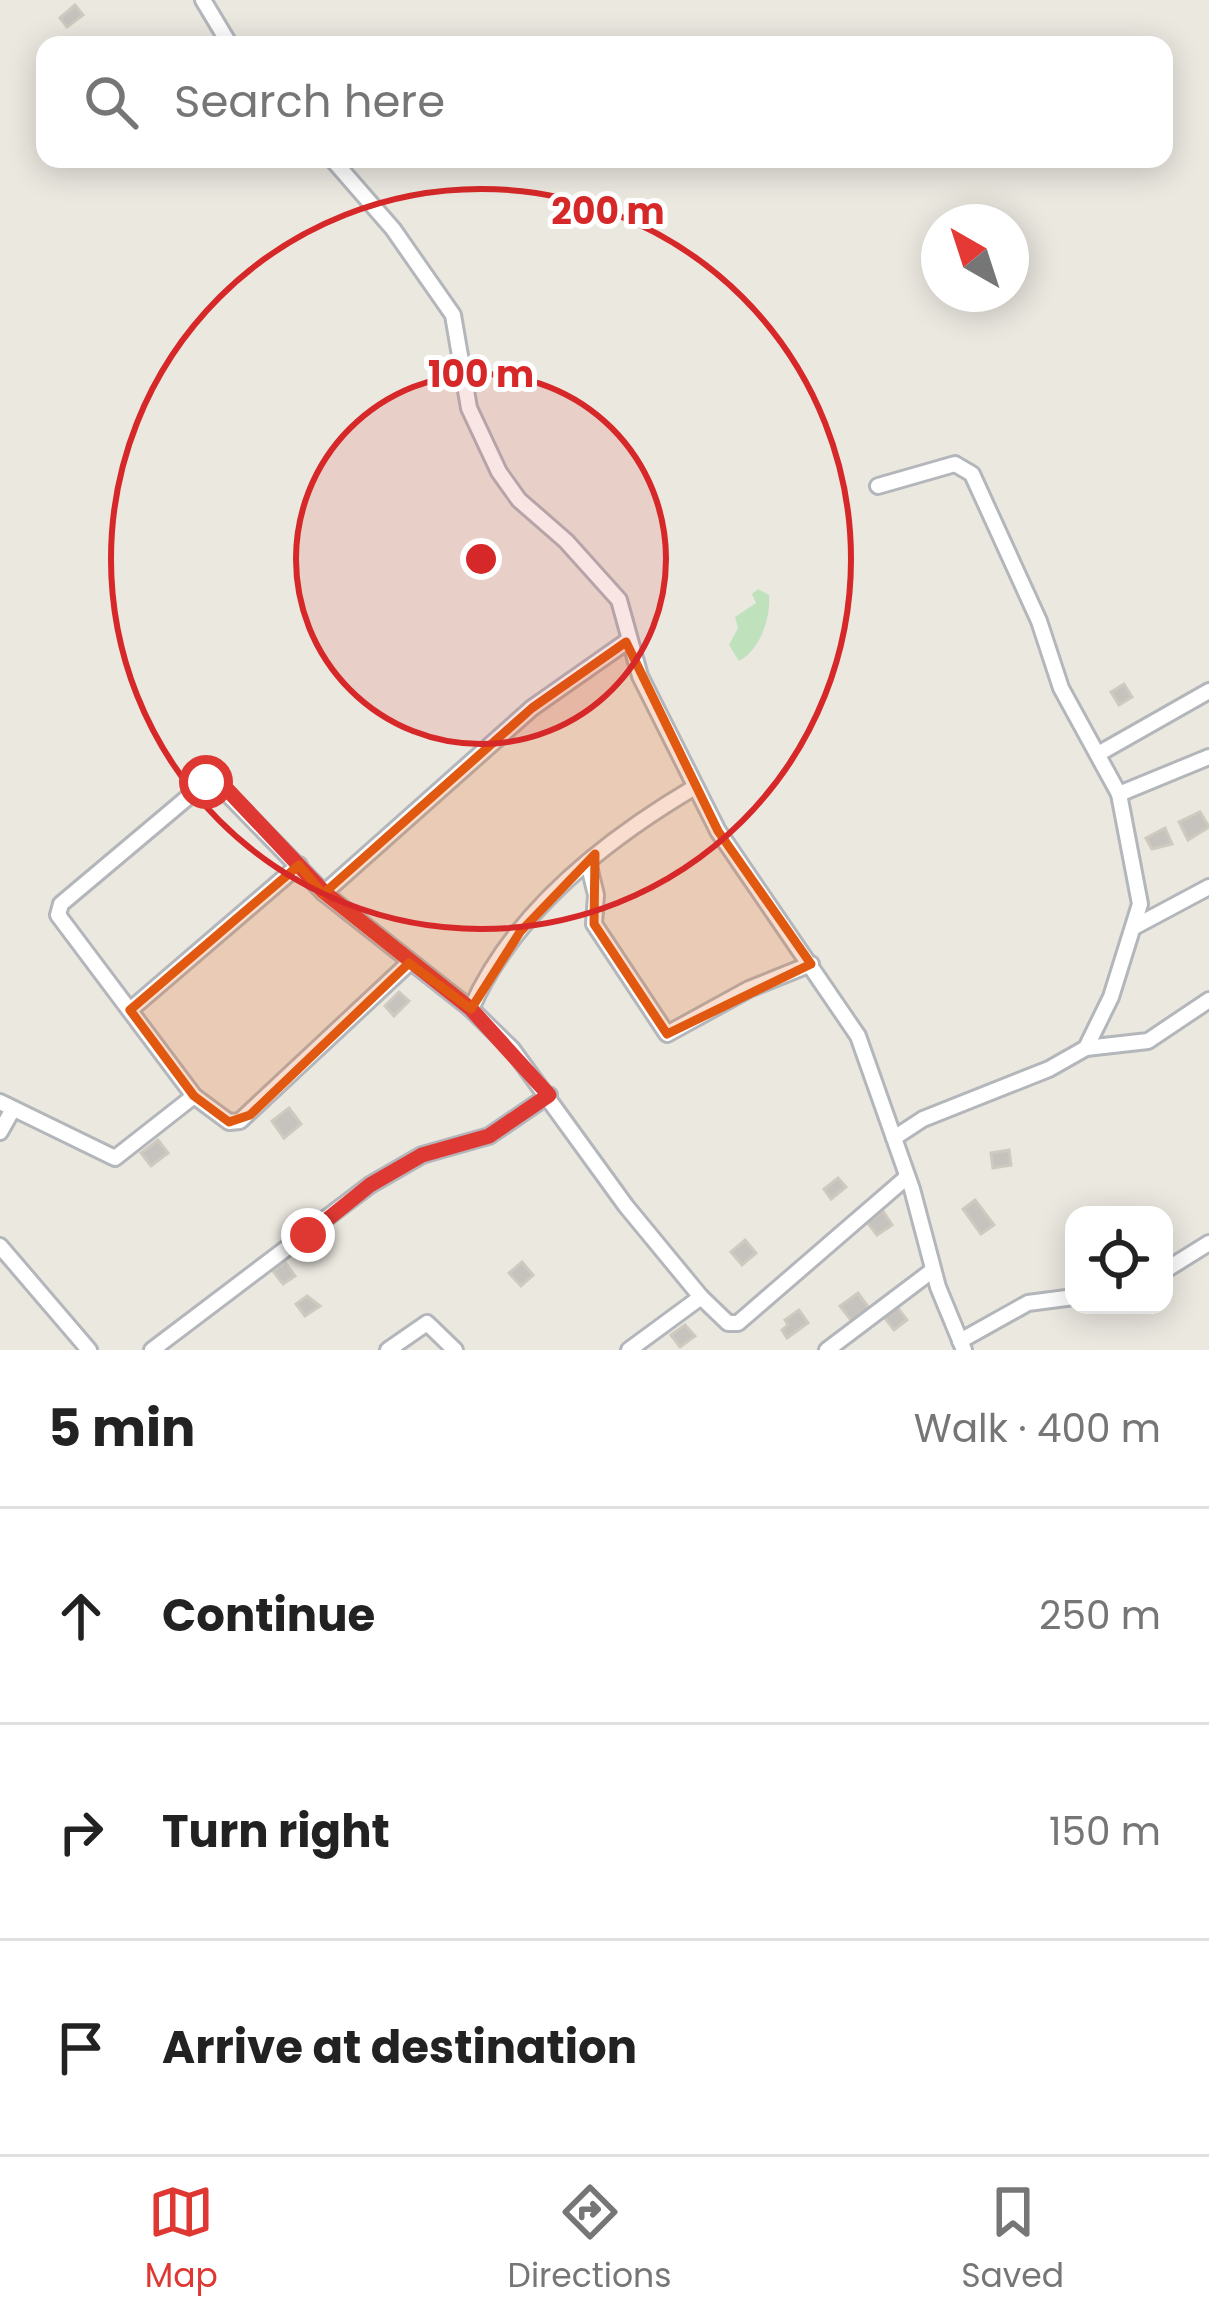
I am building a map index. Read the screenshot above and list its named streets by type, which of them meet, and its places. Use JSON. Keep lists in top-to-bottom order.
{
  "north": "top left",
  "page": {
    "search": "Search here",
    "heading": ["5 min", "Walk · 400 m"],
    "list": [
      ["Continue", "250 m"],
      ["Turn right", "150 m"],
      "Arrive at destination"
    ],
    "nav": ["Map", "Directions", "Saved"]
  },
  "rings": ["200 m", "100 m"]
}
